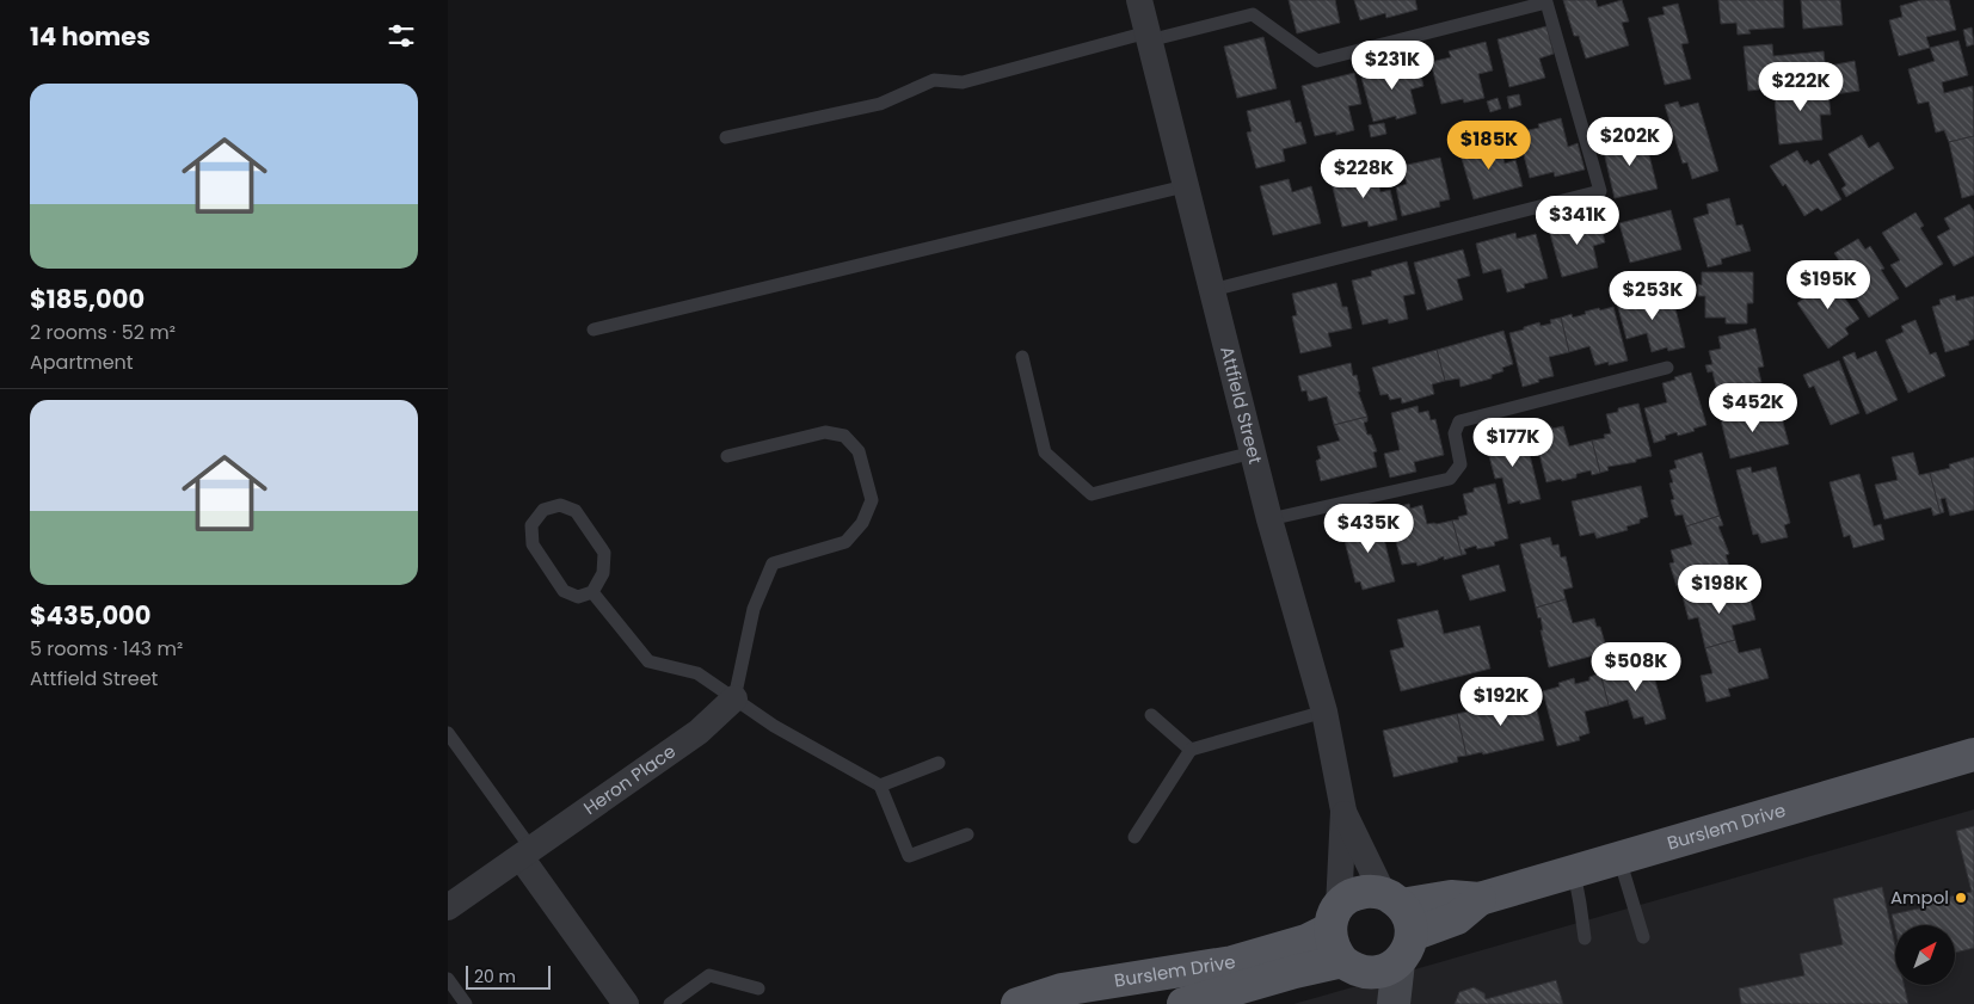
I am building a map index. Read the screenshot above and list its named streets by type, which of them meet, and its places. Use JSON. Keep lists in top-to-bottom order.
{
  "streets": {
    "main road": ["Burslem Drive"],
    "street": ["Attfield Street", "Heron Place"]
  },
  "crossings": [
    ["Attfield Street", "Burslem Drive"]
  ],
  "places": ["Ampol"],
  "scale_bar": "20 m",
  "north": "top right",
  "page": {
    "heading": "14 homes",
    "price": [
      "$231K",
      "$222K",
      "$202K",
      "$185K",
      "$228K",
      "$341K",
      "$195K",
      "$253K",
      "$452K",
      "$177K",
      "$435K",
      "$198K",
      "$508K",
      "$192K"
    ],
    "list": [
      {
        "name": "$185,000",
        "note": "2 rooms · 52 m² · Apartment"
      },
      {
        "name": "$435,000",
        "note": "5 rooms · 143 m² · Attfield Street"
      }
    ],
    "scale": "20 m"
  }
}
